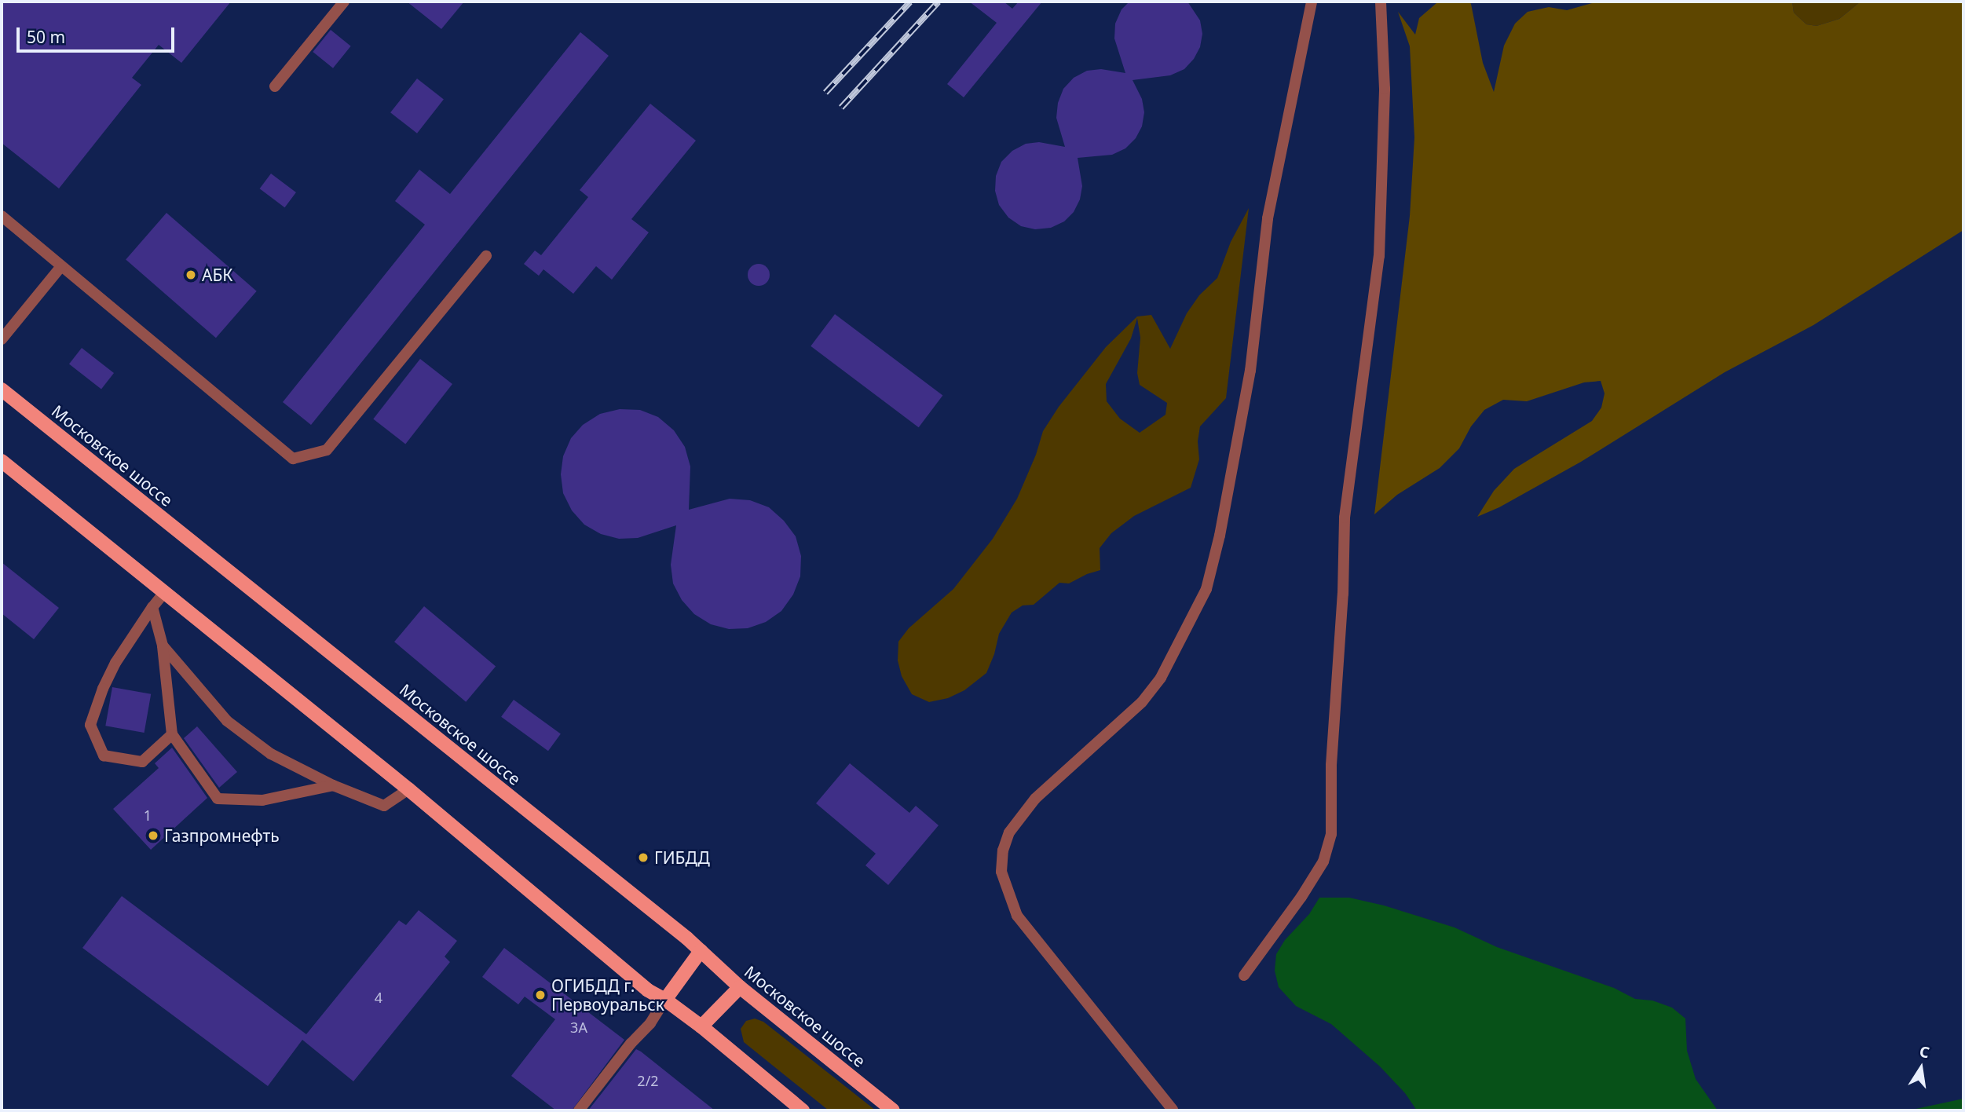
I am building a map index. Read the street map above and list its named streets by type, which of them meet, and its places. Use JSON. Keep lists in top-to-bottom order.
{
  "streets": {
    "main road": ["Московское шоссе"]
  },
  "places": [
    "АБК",
    "Газпромнефть",
    "ГИБДД",
    "ОГИБДД г. Первоуральск"
  ],
  "house_numbers": [
    "1",
    "4",
    "3А",
    "2/2"
  ],
  "scale_bar": "50 m",
  "north": "top"
}
